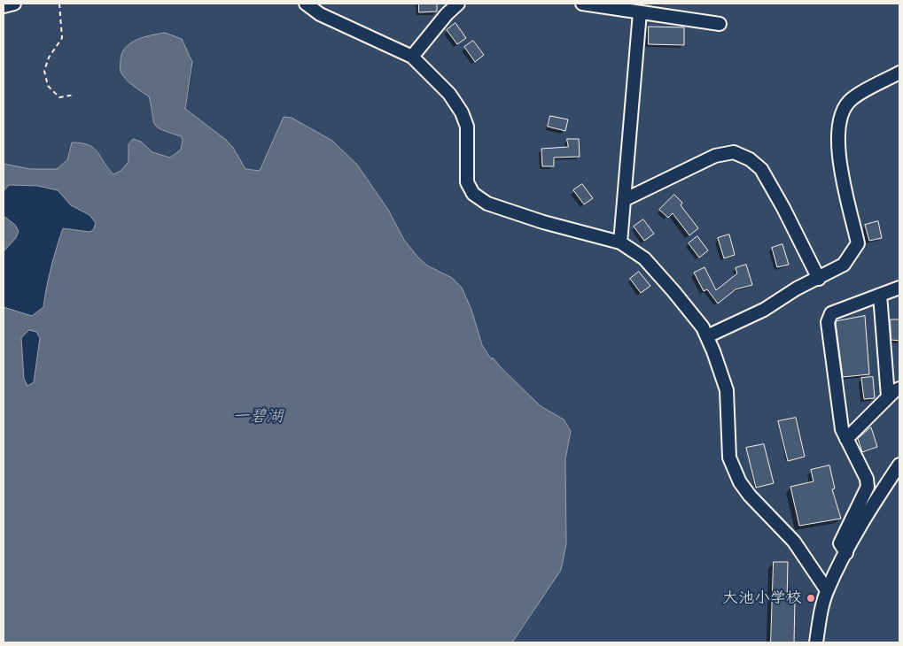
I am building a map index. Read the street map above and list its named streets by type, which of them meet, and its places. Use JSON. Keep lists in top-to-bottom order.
{
  "water": ["一碧湖"],
  "places": ["大池小学校"]
}
